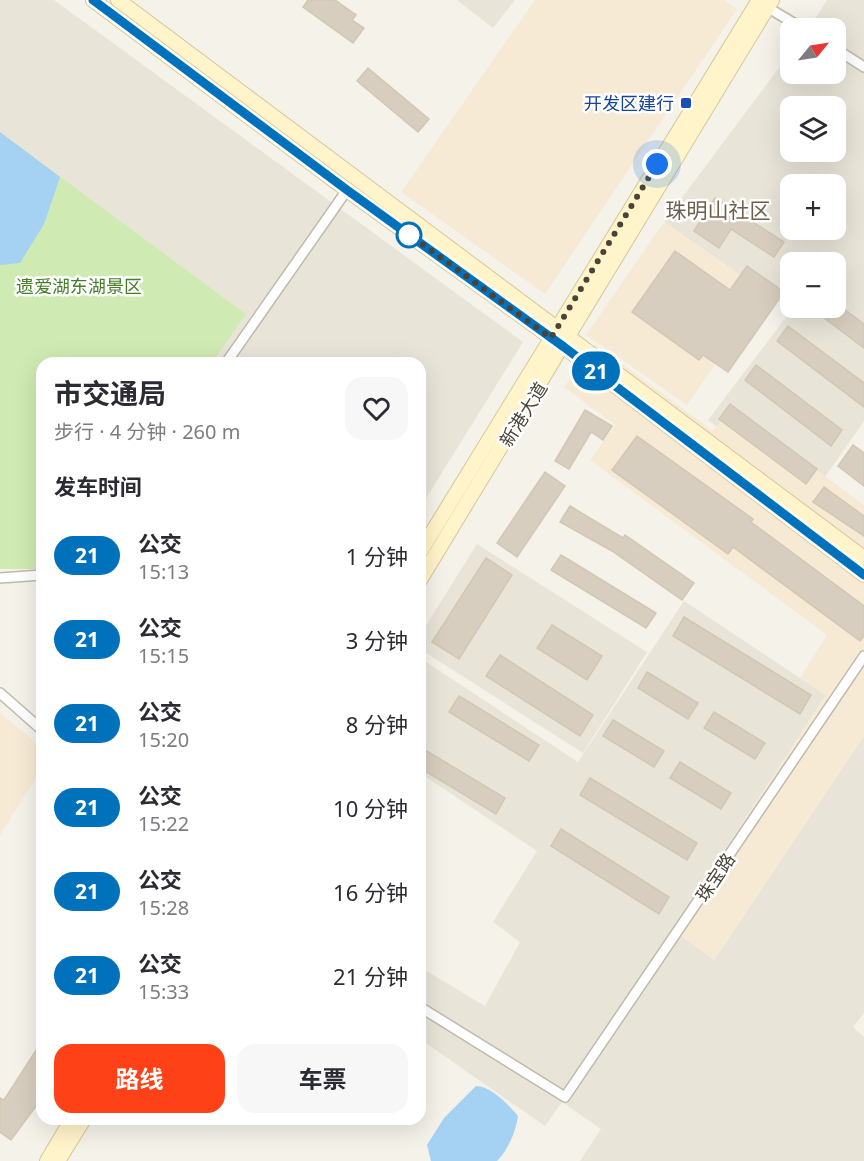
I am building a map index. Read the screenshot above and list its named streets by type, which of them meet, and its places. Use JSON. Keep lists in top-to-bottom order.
{
  "streets": {
    "main road": ["新港大道"],
    "street": ["珠宝路"]
  },
  "districts": ["珠明山社区"],
  "parks": ["遗爱湖东湖景区"],
  "places": {
    "transit": ["开发区建行"]
  },
  "lines": ["bus line 21"],
  "north": "top right",
  "page": {
    "on_map": "21",
    "map_buttons": ["+", "−"],
    "heading": [
      ["市交通局", "步行 · 4 分钟 · 260 m"],
      "发车时间"
    ],
    "list": [
      {
        "mark": "21",
        "name": "公交",
        "note": "15:13",
        "value": "1 分钟"
      },
      {
        "mark": "21",
        "name": "公交",
        "note": "15:15",
        "value": "3 分钟"
      },
      {
        "mark": "21",
        "name": "公交",
        "note": "15:20",
        "value": "8 分钟"
      },
      {
        "mark": "21",
        "name": "公交",
        "note": "15:22",
        "value": "10 分钟"
      },
      {
        "mark": "21",
        "name": "公交",
        "note": "15:28",
        "value": "16 分钟"
      },
      {
        "mark": "21",
        "name": "公交",
        "note": "15:33",
        "value": "21 分钟"
      }
    ],
    "buttons": ["路线", "车票"]
  }
}
